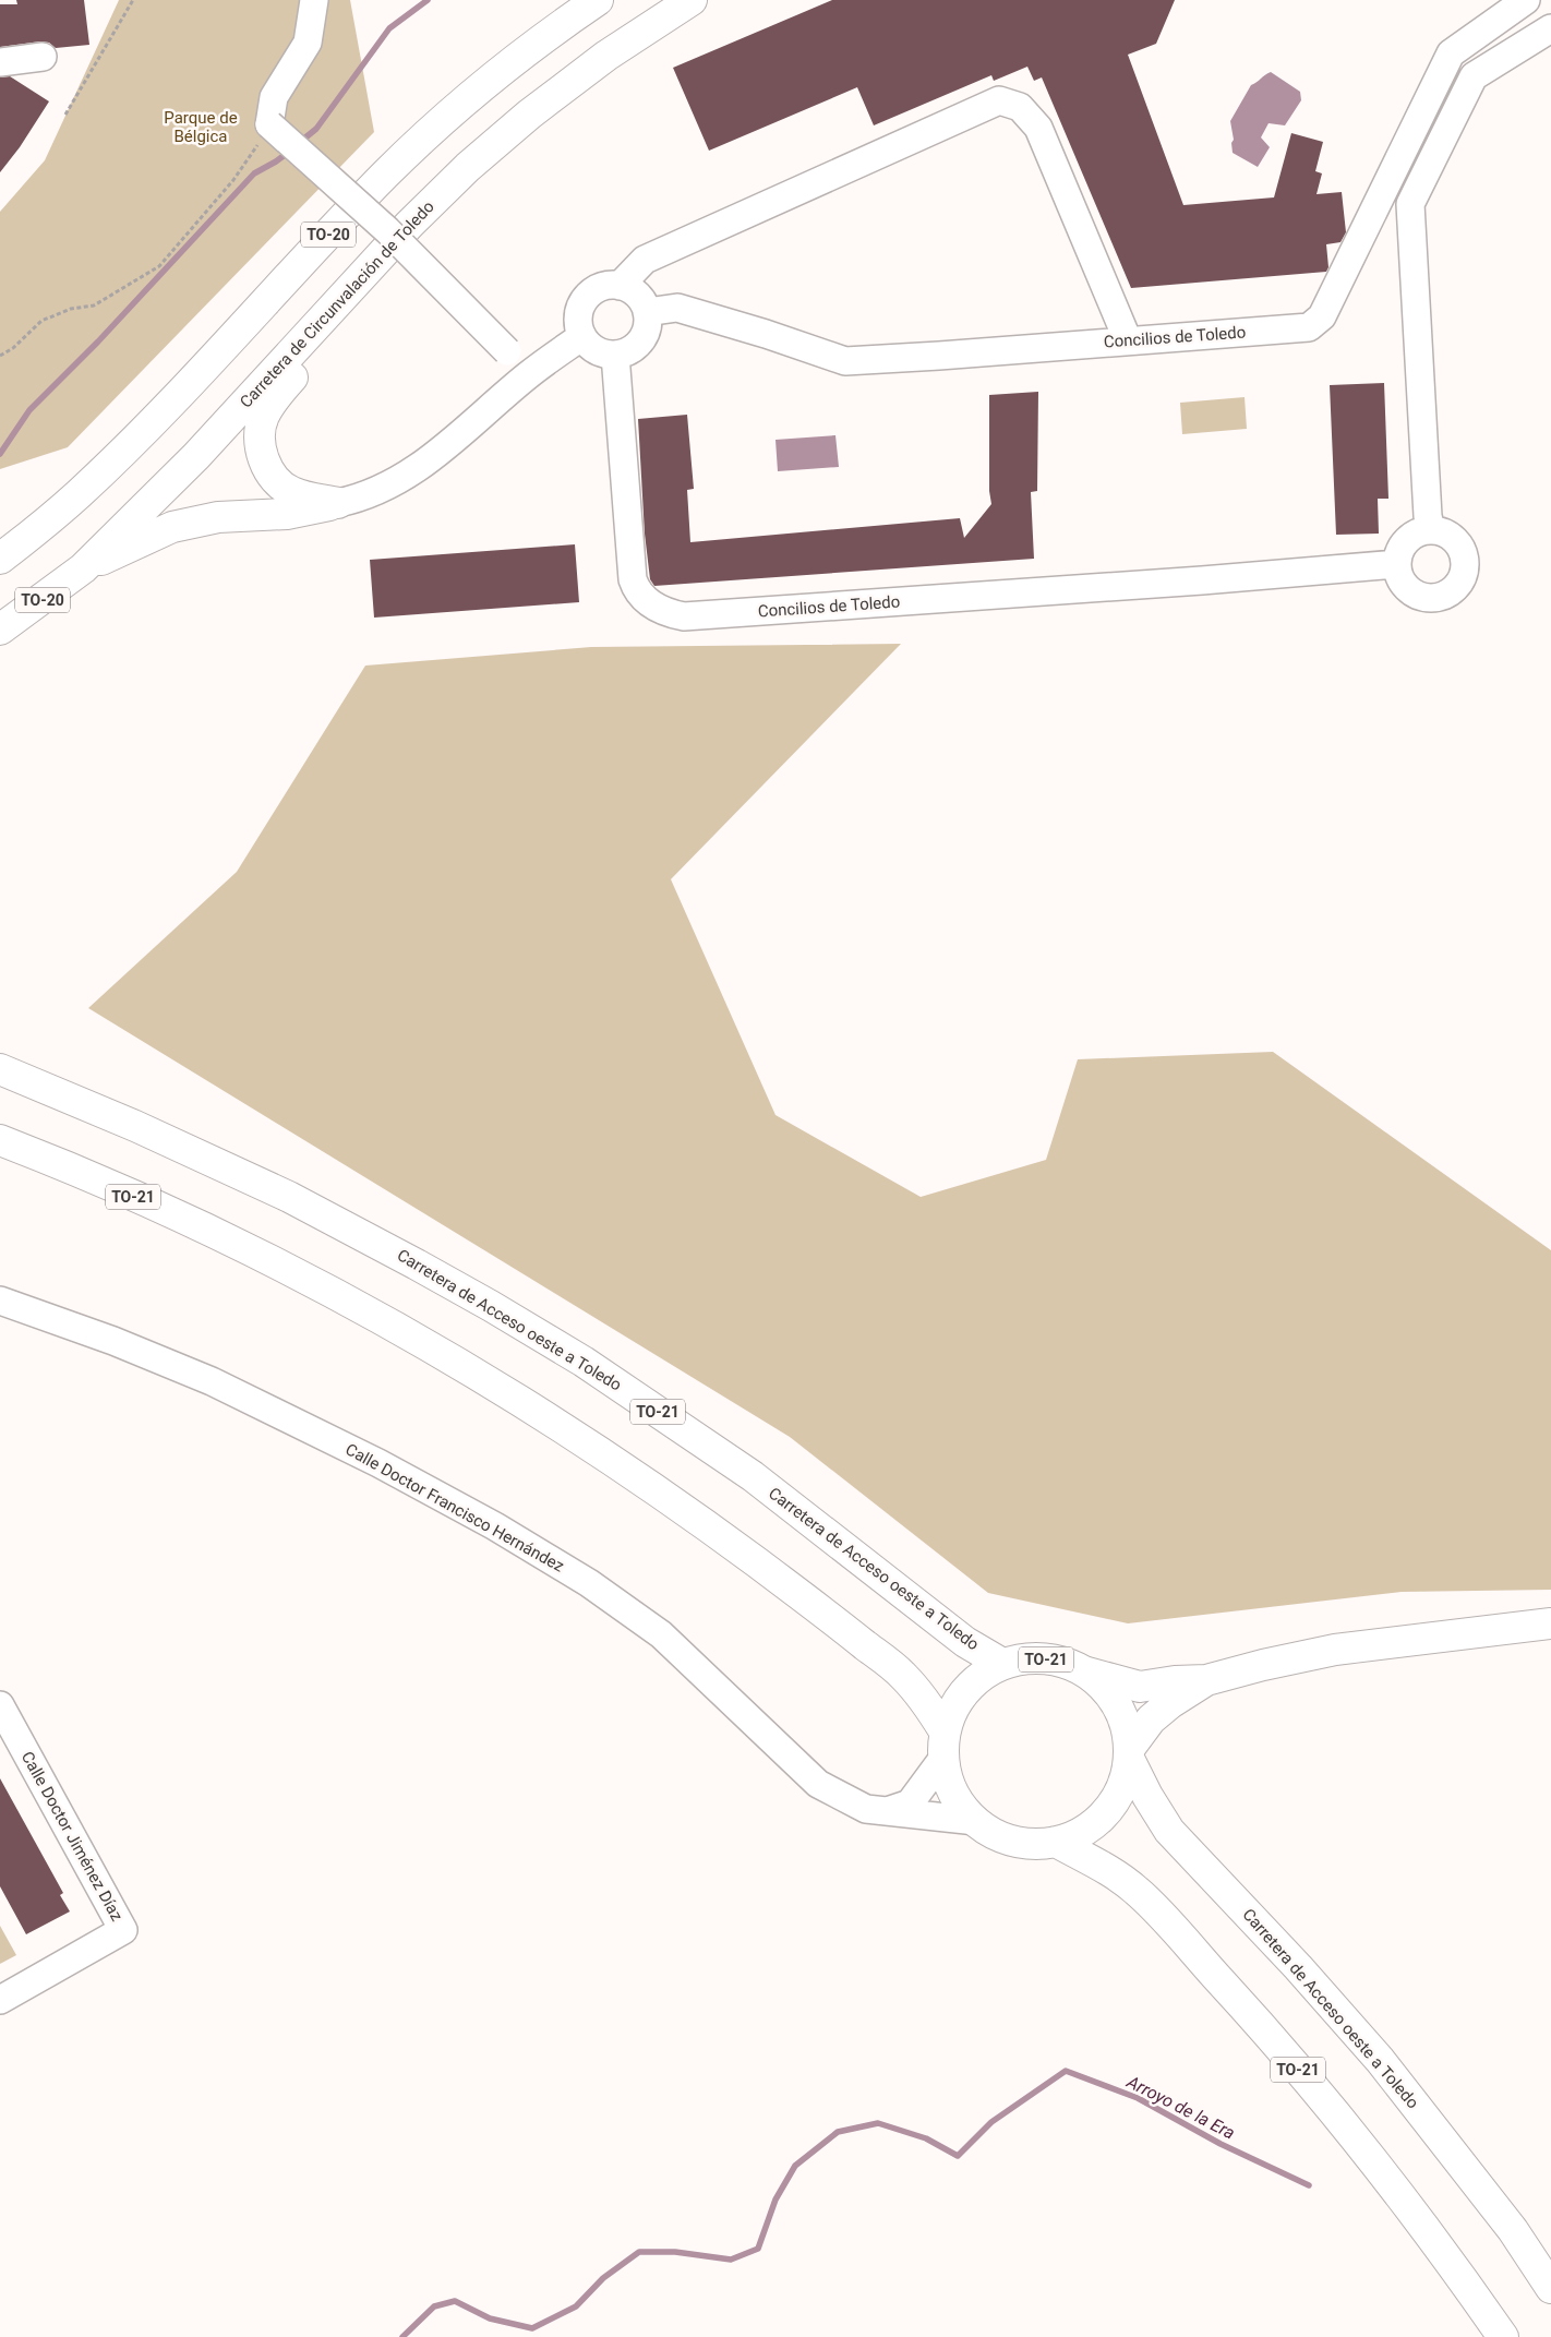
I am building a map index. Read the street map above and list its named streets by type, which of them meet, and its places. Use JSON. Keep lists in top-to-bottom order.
{
  "streets": {
    "main road": [
      "TO-20",
      "Carretera de Circunvalación de Toledo",
      "TO-21",
      "Carretera de Acceso oeste a Toledo"
    ],
    "street": ["Concilios de Toledo", "Calle Doctor Francisco Hernández", "Calle Doctor Jiménez Díaz"]
  },
  "crossings": [
    ["TO-21", "Carretera de Acceso oeste a Toledo"],
    ["TO-21", "Calle Doctor Francisco Hernández"],
    ["Carretera de Acceso oeste a Toledo", "Calle Doctor Francisco Hernández"]
  ],
  "water": ["Arroyo de la Era"],
  "parks": ["Parque de Bélgica"]
}
